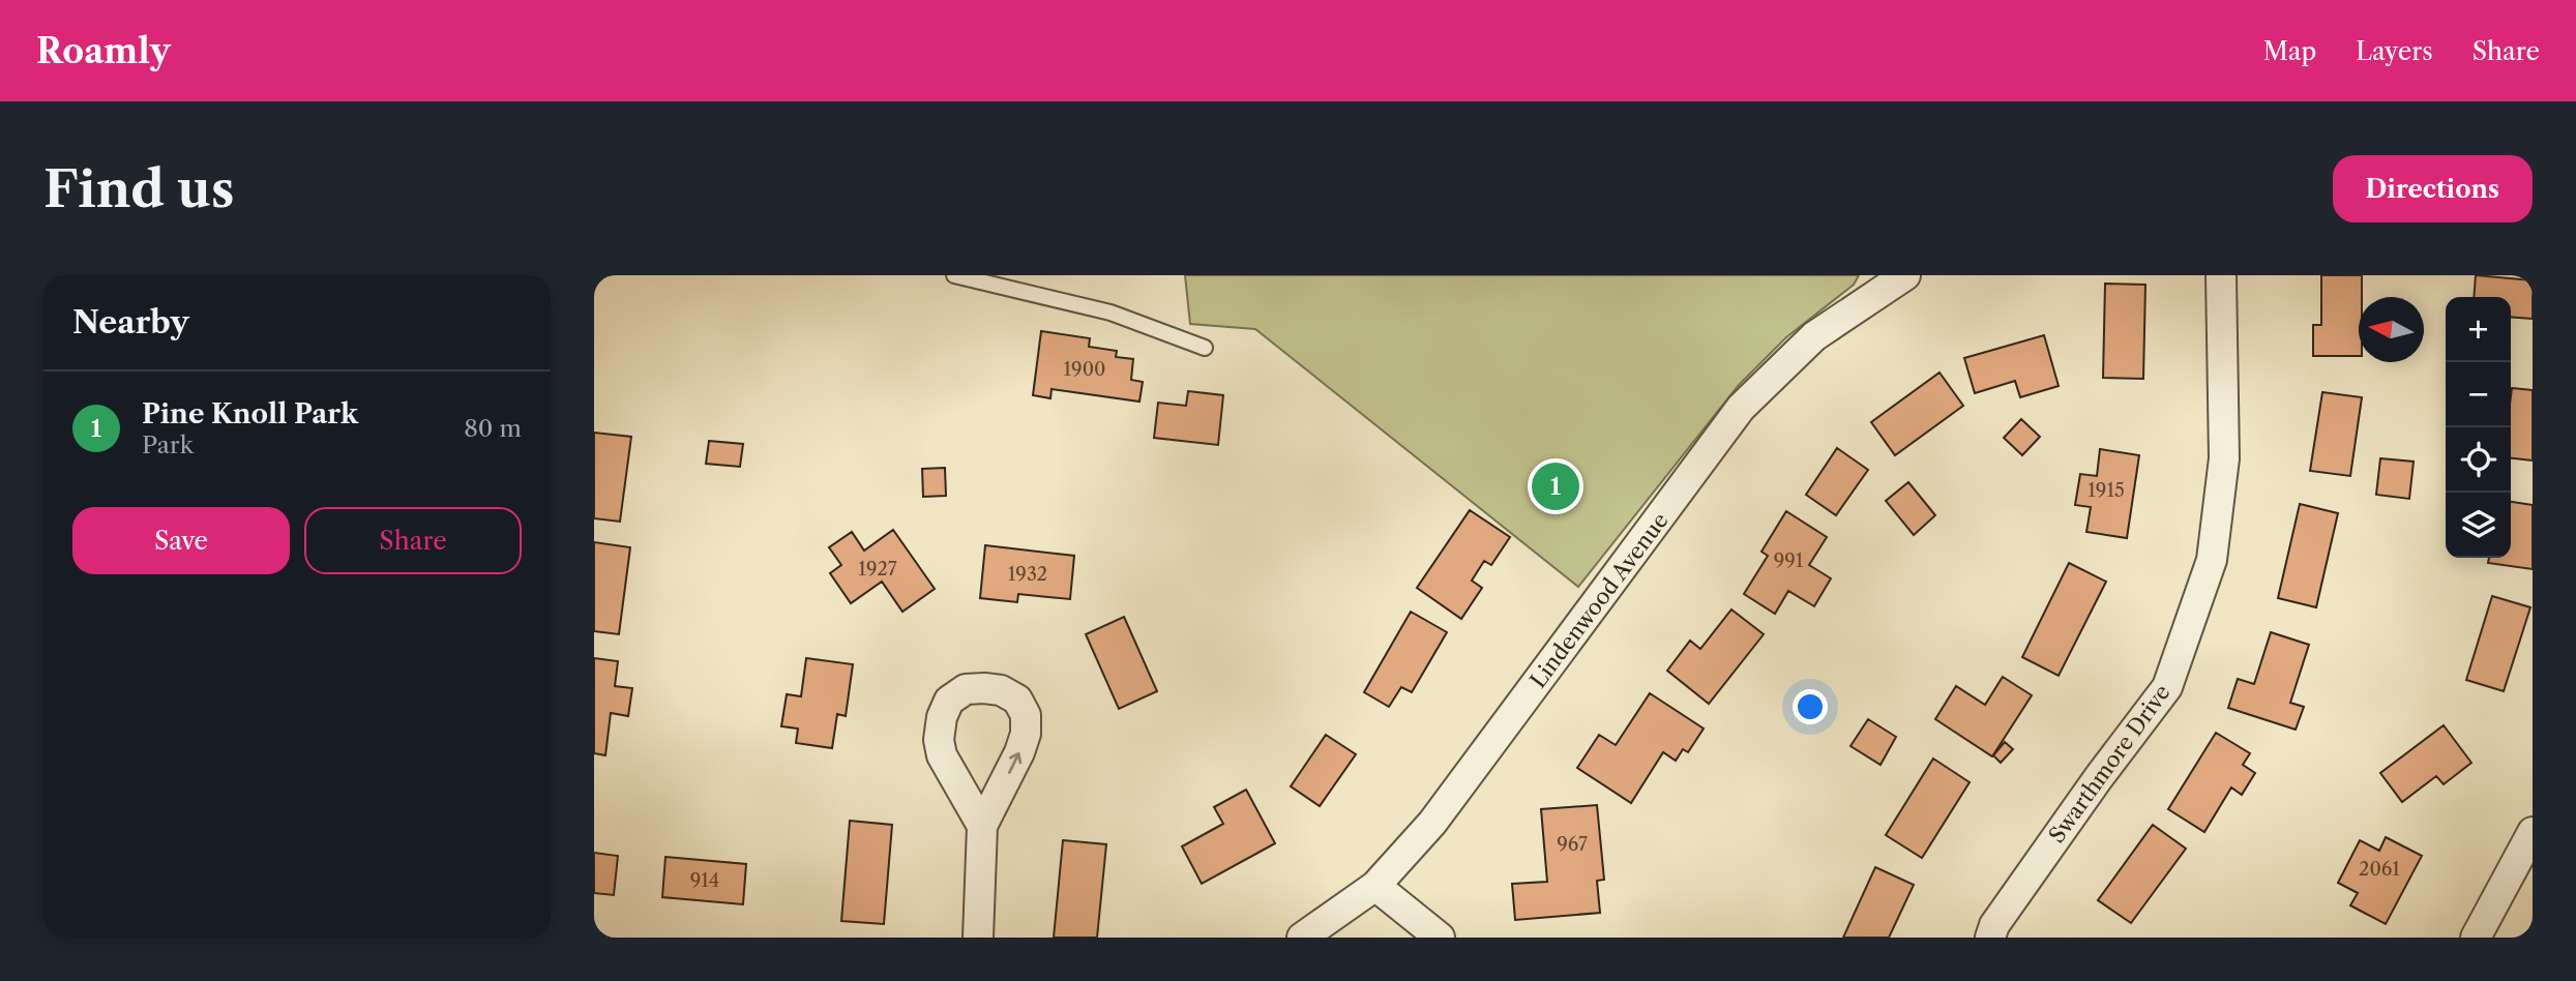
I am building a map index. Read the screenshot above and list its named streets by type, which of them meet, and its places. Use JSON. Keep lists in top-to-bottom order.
{
  "streets": {
    "street": ["Lindenwood Avenue", "Swarthmore Drive"]
  },
  "house_numbers": [
    "1900",
    "1915",
    "991",
    "1927",
    "1932",
    "967",
    "2061",
    "914"
  ],
  "north": "left",
  "page": {
    "header": "Roamly",
    "nav": ["Map", "Layers", "Share"],
    "buttons": [
      "Directions",
      ["Save", "Share"]
    ],
    "title": "Find us",
    "heading": "Nearby",
    "map_buttons": ["+", "−"],
    "list": [
      {
        "mark": "1",
        "name": "Pine Knoll Park",
        "note": "Park",
        "value": "80 m"
      }
    ],
    "pins": "1"
  }
}
